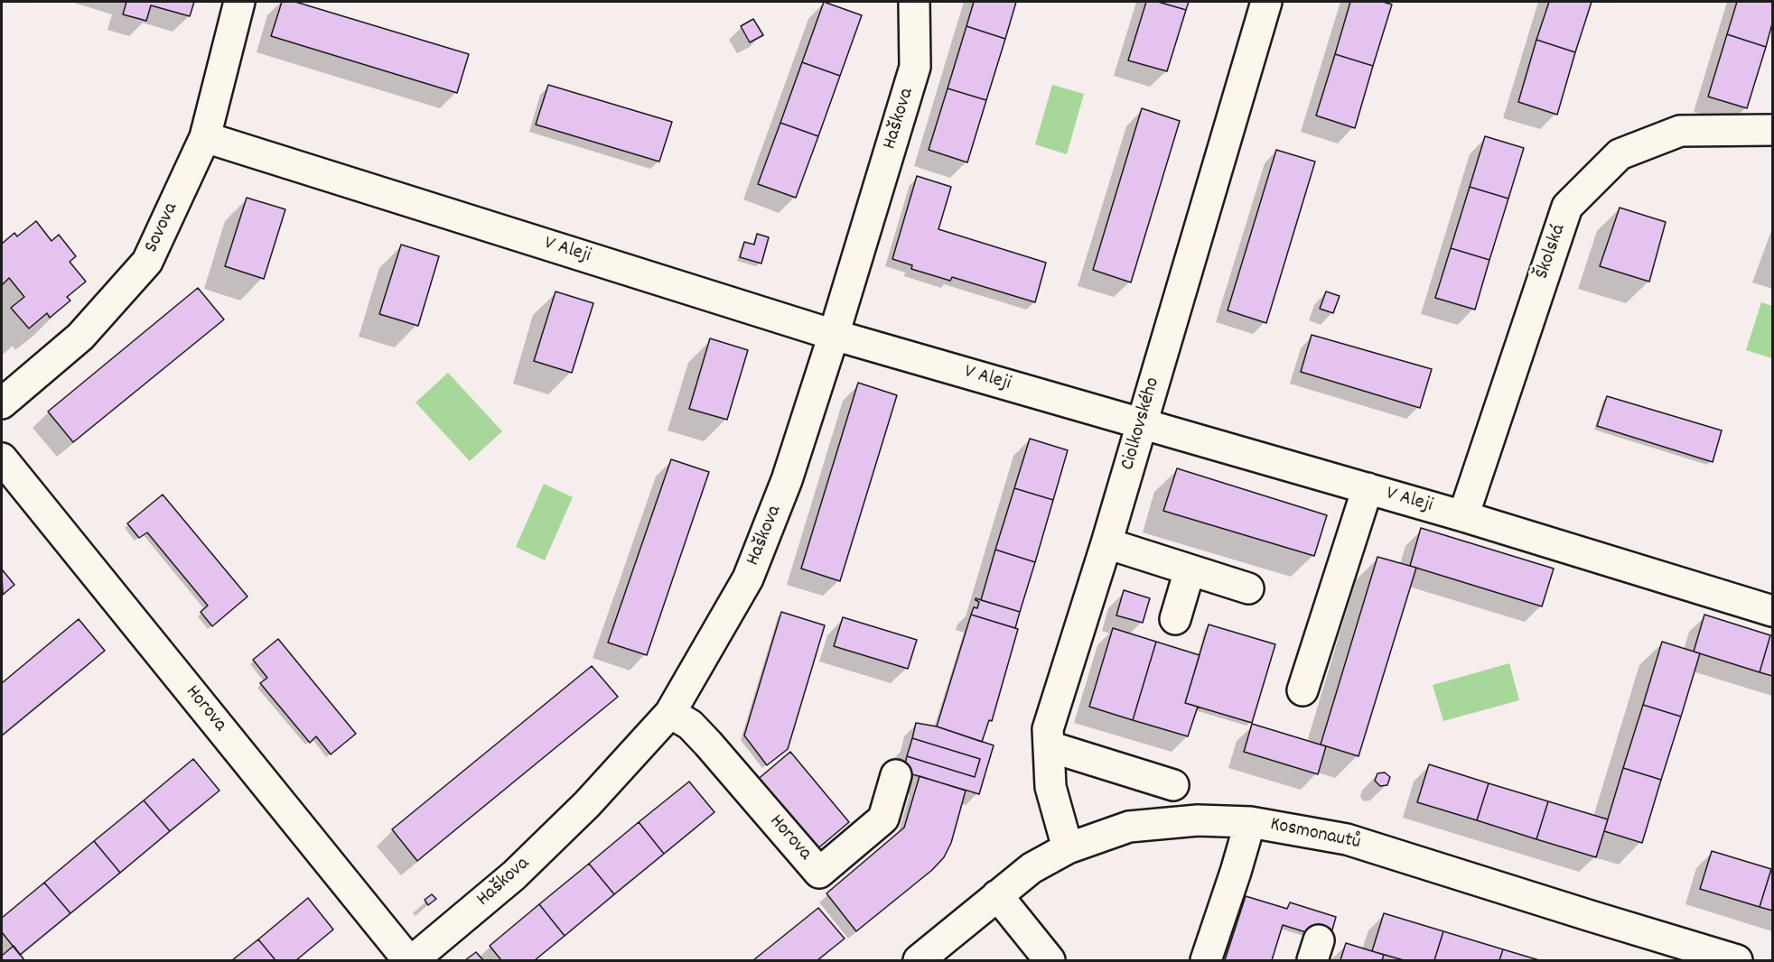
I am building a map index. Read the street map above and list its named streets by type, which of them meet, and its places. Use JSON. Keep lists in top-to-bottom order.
{
  "streets": {
    "street": [
      "Haškova",
      "Sovova",
      "V Aleji",
      "Školská",
      "Ciolkovského",
      "Horova",
      "Kosmonautů"
    ]
  },
  "crossings": [
    ["Haškova", "V Aleji"],
    ["Haškova", "Horova"],
    ["Sovova", "V Aleji"],
    ["V Aleji", "Školská"],
    ["V Aleji", "Ciolkovského"],
    ["Ciolkovského", "Kosmonautů"]
  ]
}
